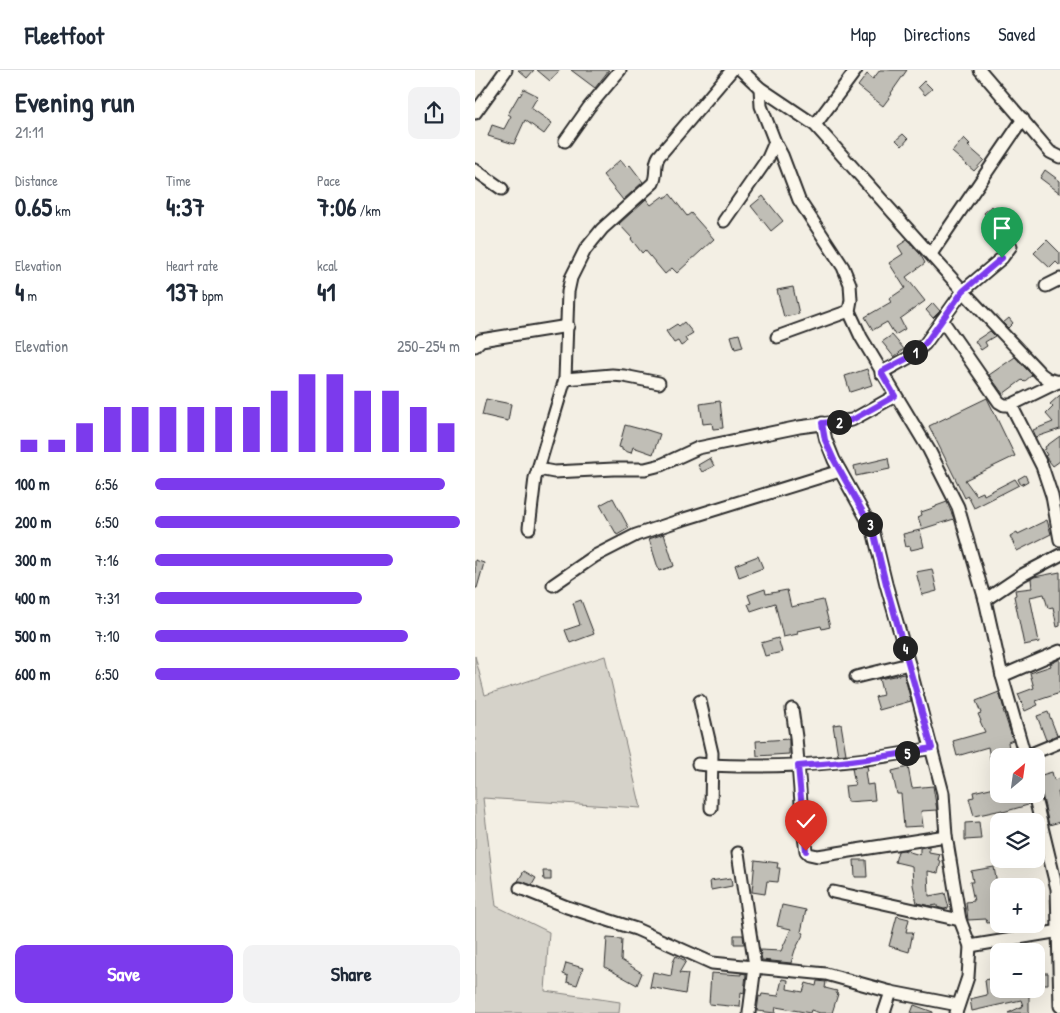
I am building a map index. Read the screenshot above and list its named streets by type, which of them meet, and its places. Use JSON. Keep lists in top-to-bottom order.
{
  "north": "top right",
  "page": {
    "header": "Fleetfoot",
    "nav": ["Map", "Directions", "Saved"],
    "heading": ["Evening run", "21:11"],
    "stats": [
      ["Distance", "0.65 km"],
      ["Time", "4:37"],
      ["Pace", "7:06 /km"],
      ["Elevation", "4 m"],
      ["Heart rate", "137 bpm"],
      ["kcal", "41"]
    ],
    "chart": ["Elevation", "250–254 m"],
    "pins": [
      "1",
      "2",
      "3",
      "4",
      "5"
    ],
    "list": [
      {
        "name": "100 m",
        "note": "6:56"
      },
      {
        "name": "200 m",
        "note": "6:50"
      },
      {
        "name": "300 m",
        "note": "7:16"
      },
      {
        "name": "400 m",
        "note": "7:31"
      },
      {
        "name": "500 m",
        "note": "7:10"
      },
      {
        "name": "600 m",
        "note": "6:50"
      }
    ],
    "map_buttons": ["+", "−"],
    "buttons": ["Save", "Share"]
  }
}
